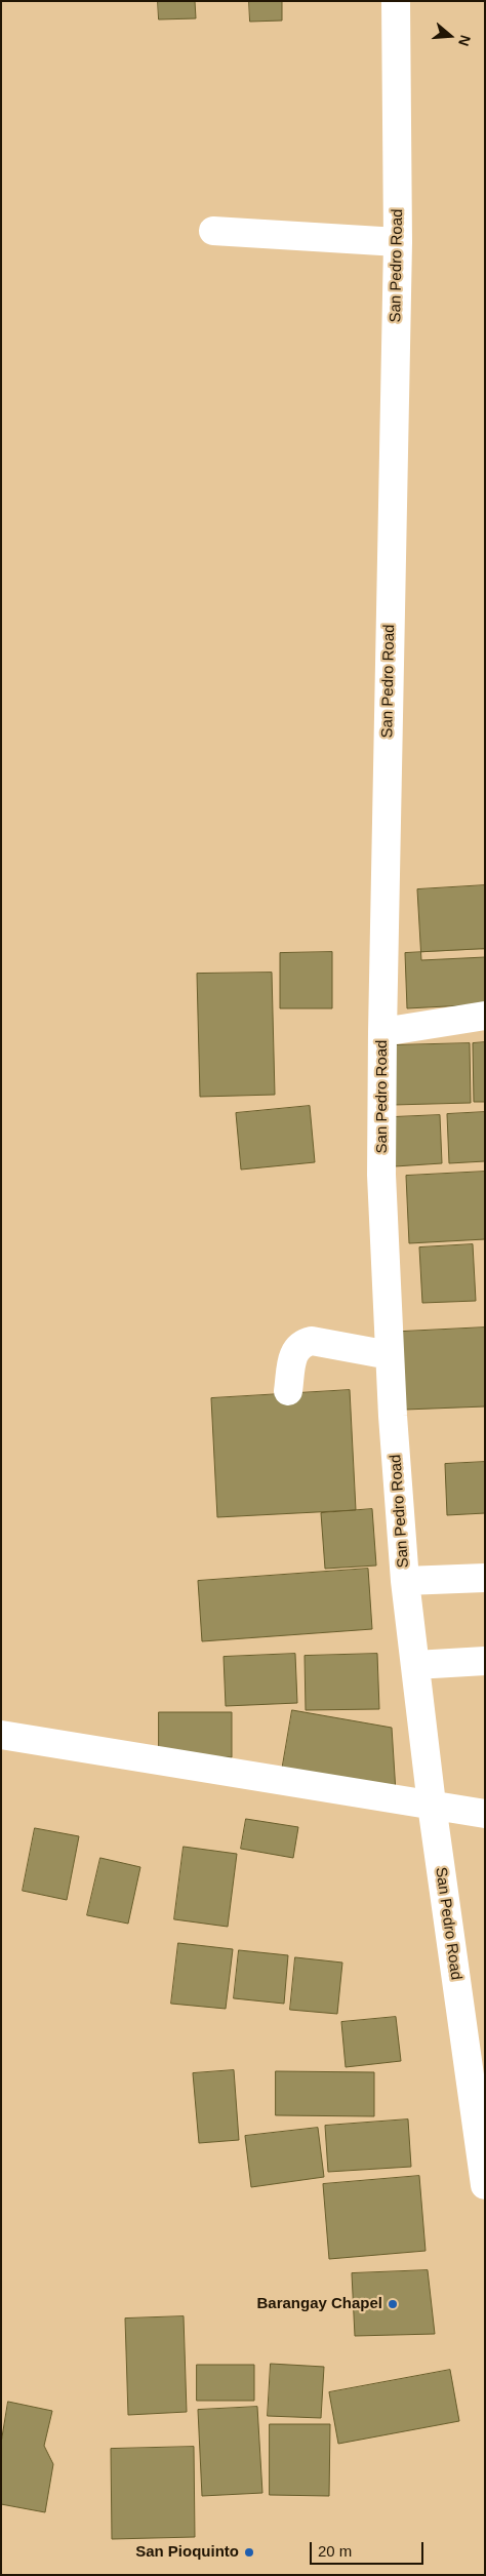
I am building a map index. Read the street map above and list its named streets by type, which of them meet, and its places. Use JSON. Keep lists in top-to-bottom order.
{
  "streets": {
    "street": ["San Pedro Road"]
  },
  "places": ["Barangay Chapel", "San Pioquinto"],
  "scale_bar": "20 m",
  "north": "right"
}
